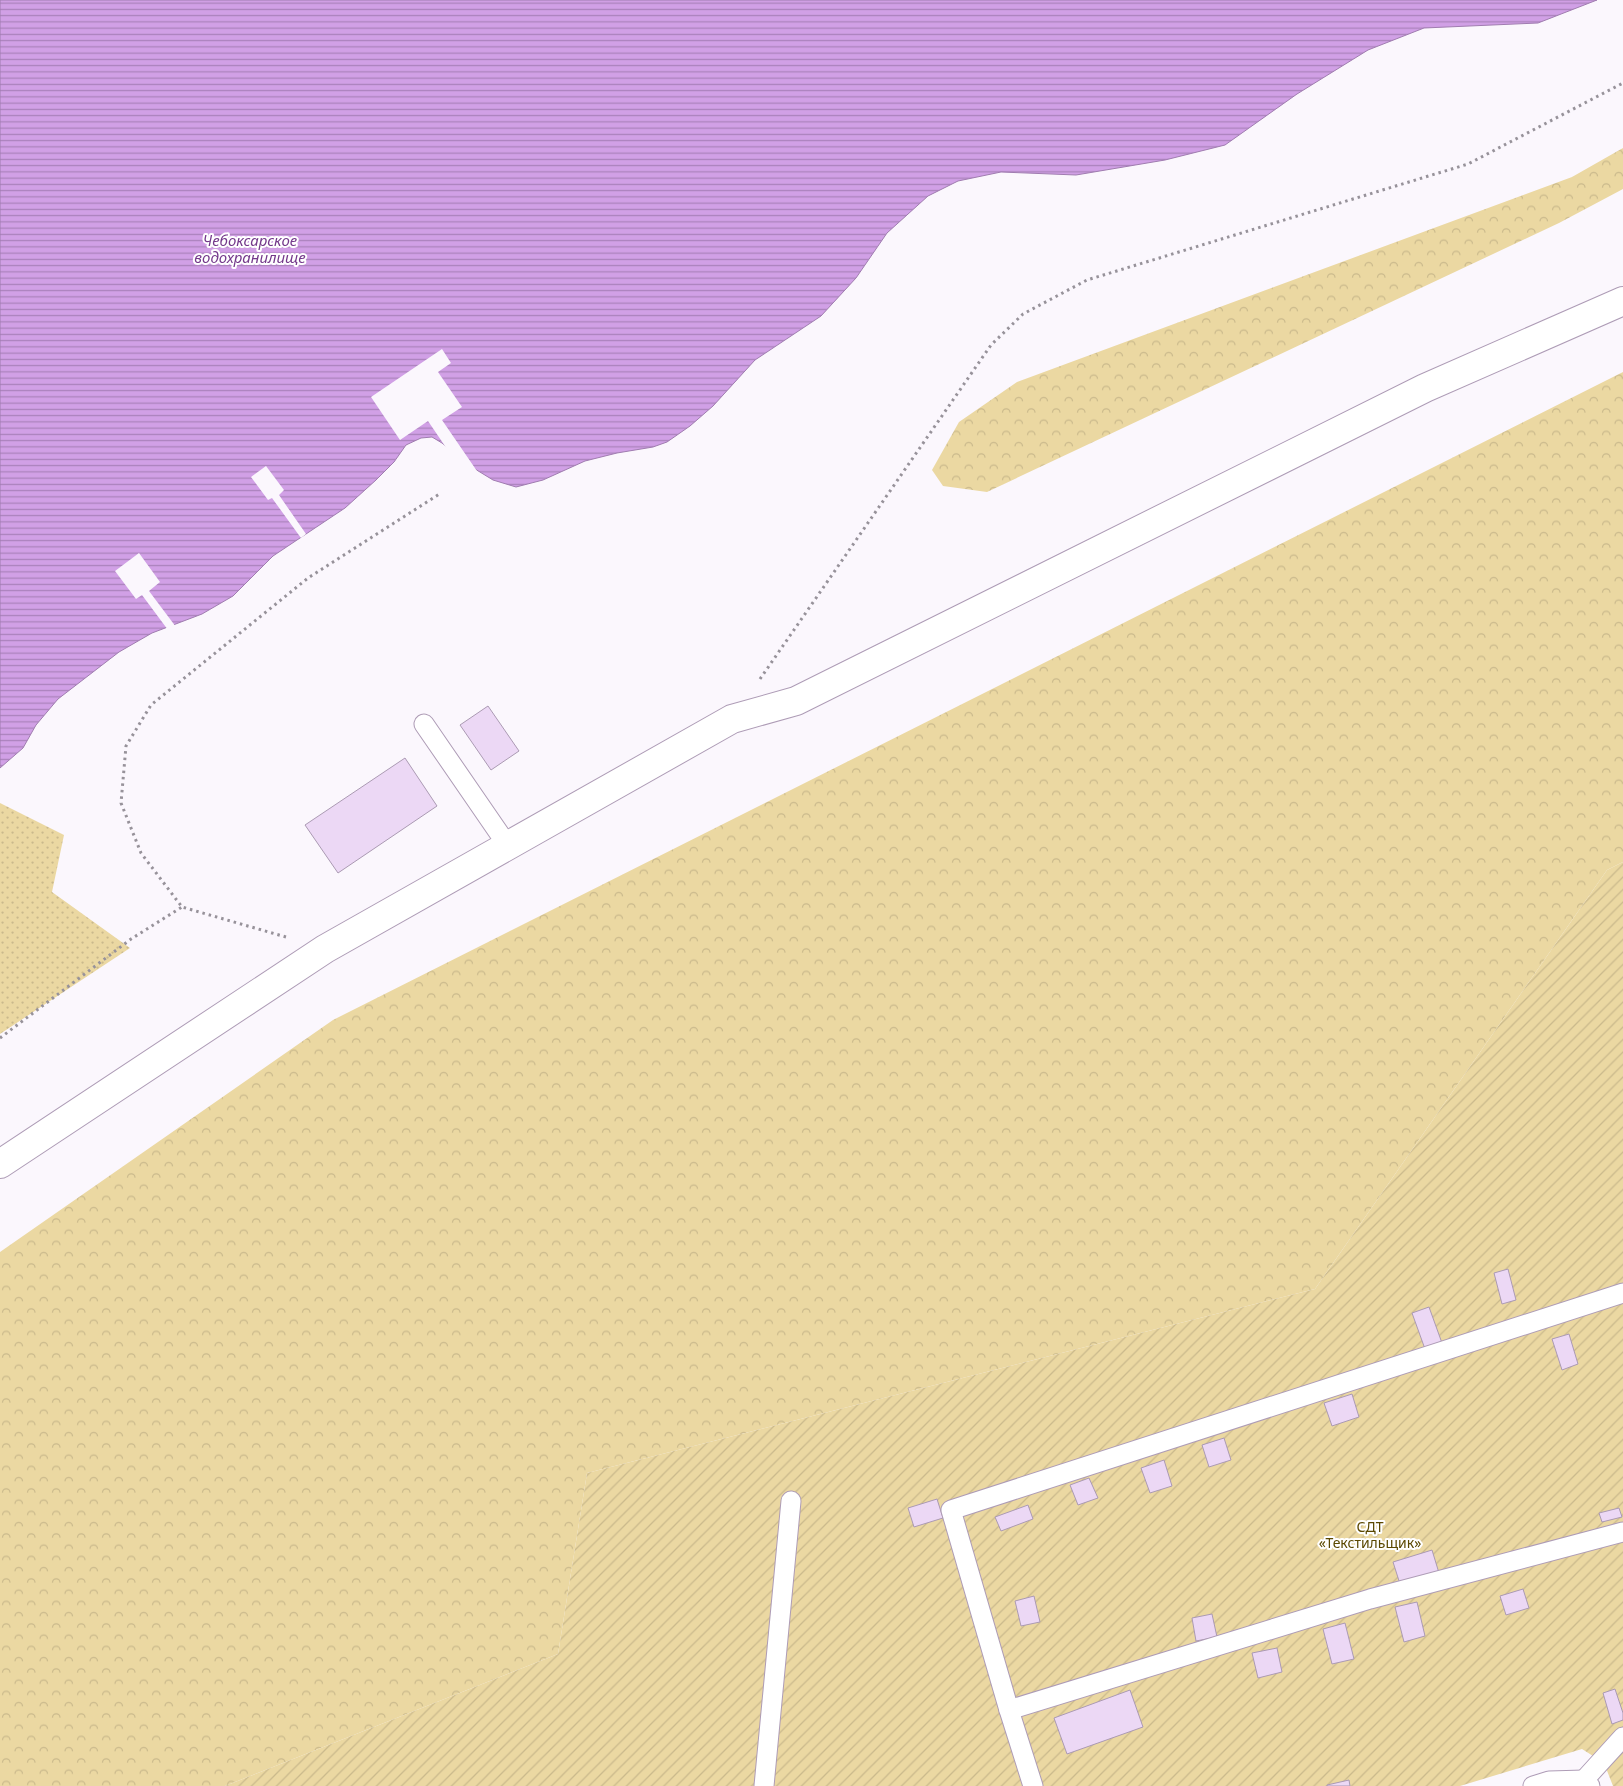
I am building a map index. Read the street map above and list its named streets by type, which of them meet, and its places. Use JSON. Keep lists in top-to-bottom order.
{
  "water": ["Чебоксарское водохранилище"],
  "parks": ["СДТ «Текстильщик»"]
}
